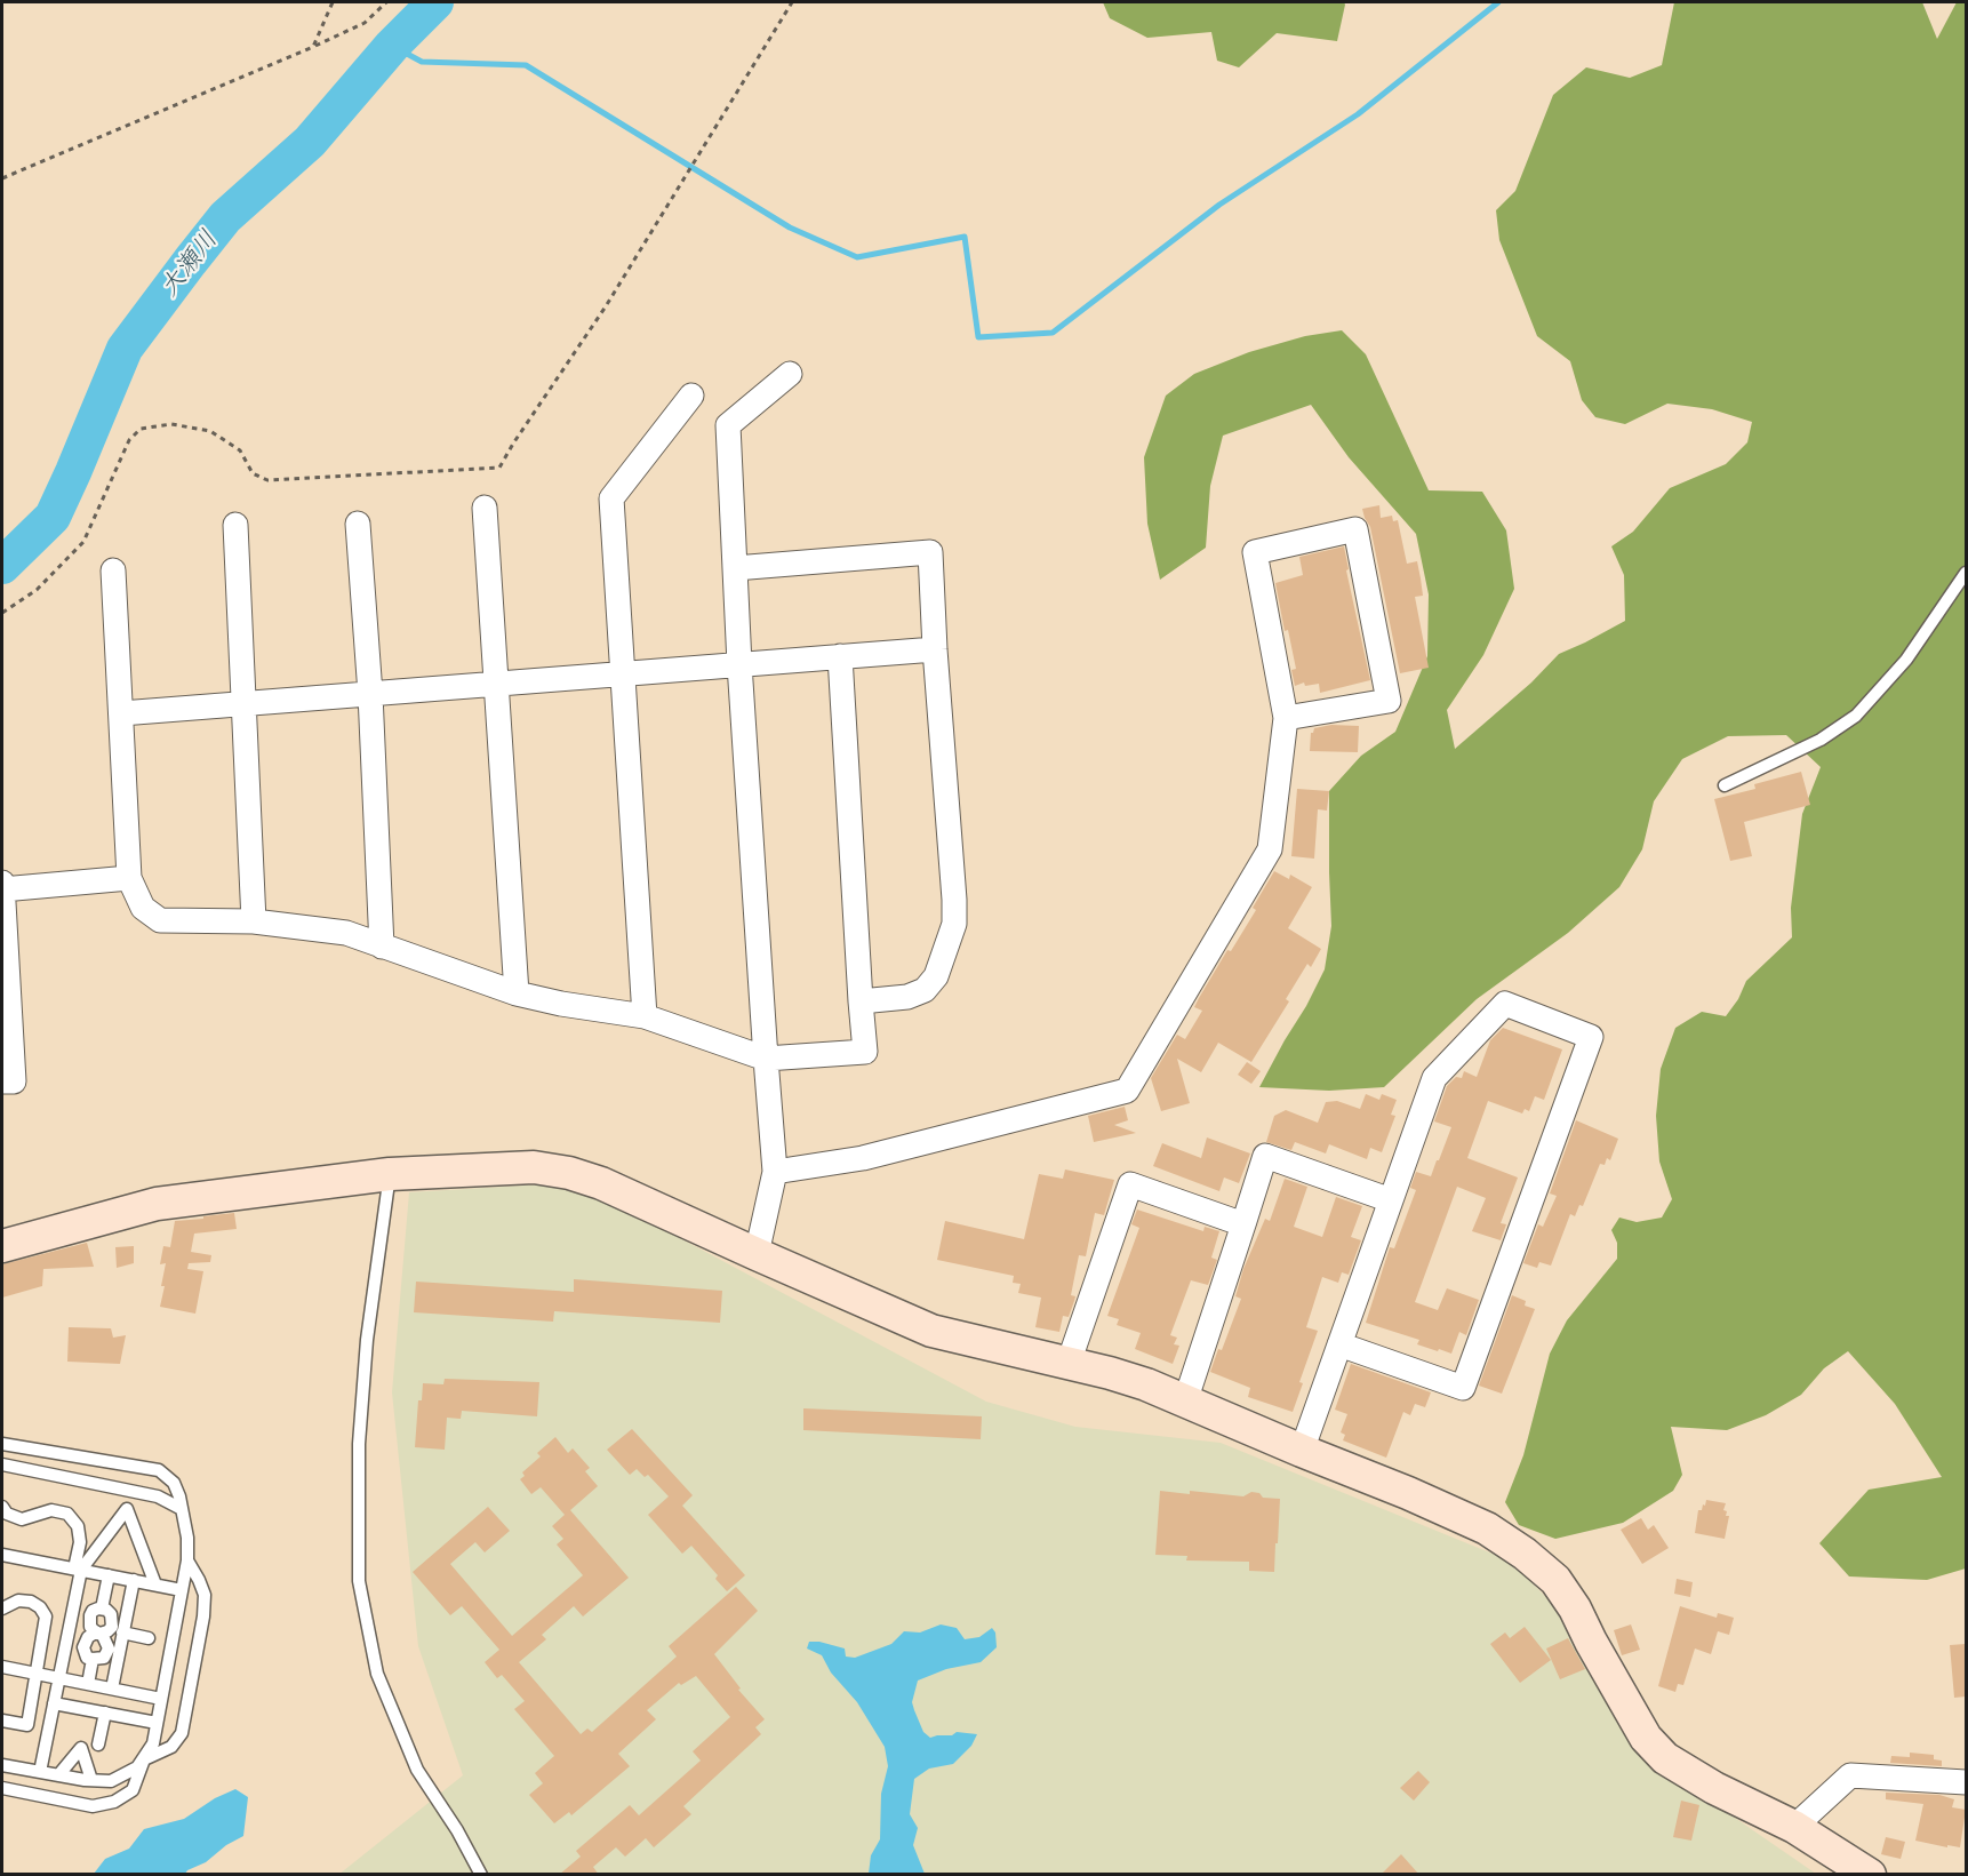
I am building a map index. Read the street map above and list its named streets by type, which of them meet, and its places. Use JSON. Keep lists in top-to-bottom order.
{
  "water": ["大瀬川"]
}
